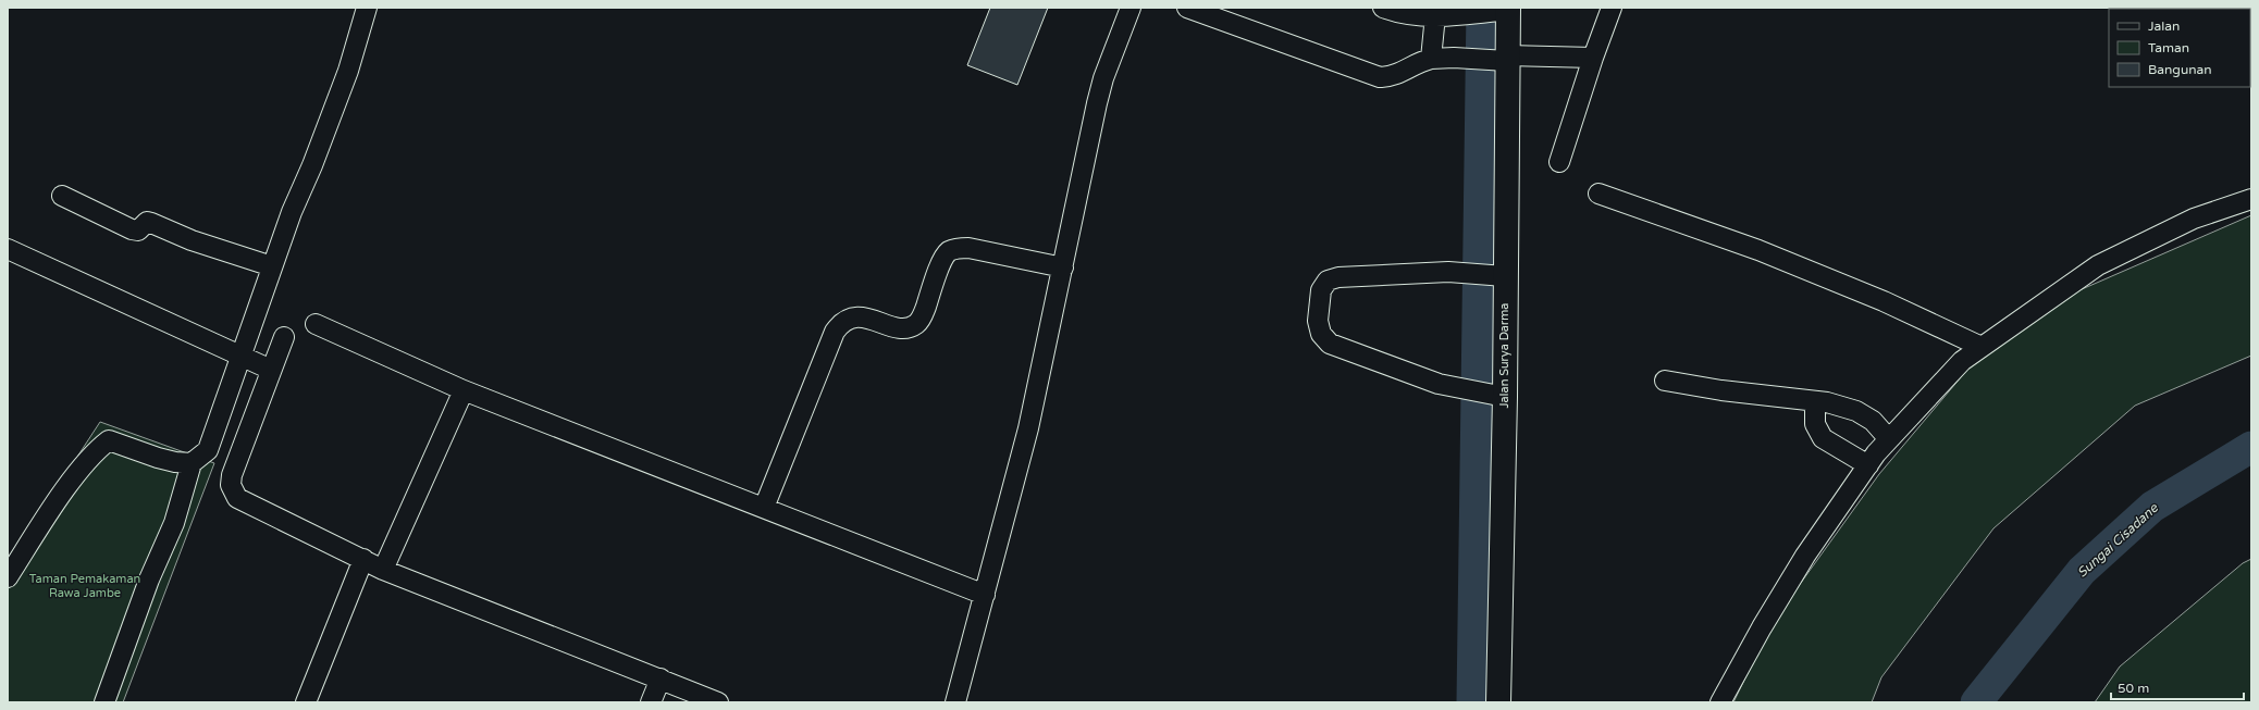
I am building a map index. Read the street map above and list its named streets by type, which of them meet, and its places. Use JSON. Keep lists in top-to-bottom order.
{
  "streets": {
    "main road": ["Jalan Surya Darma"]
  },
  "water": ["Sungai Cisadane"],
  "parks": ["Taman Pemakaman Rawa Jambe"],
  "legend": ["Jalan", "Taman", "Bangunan"],
  "scale_bar": "50 m"
}
